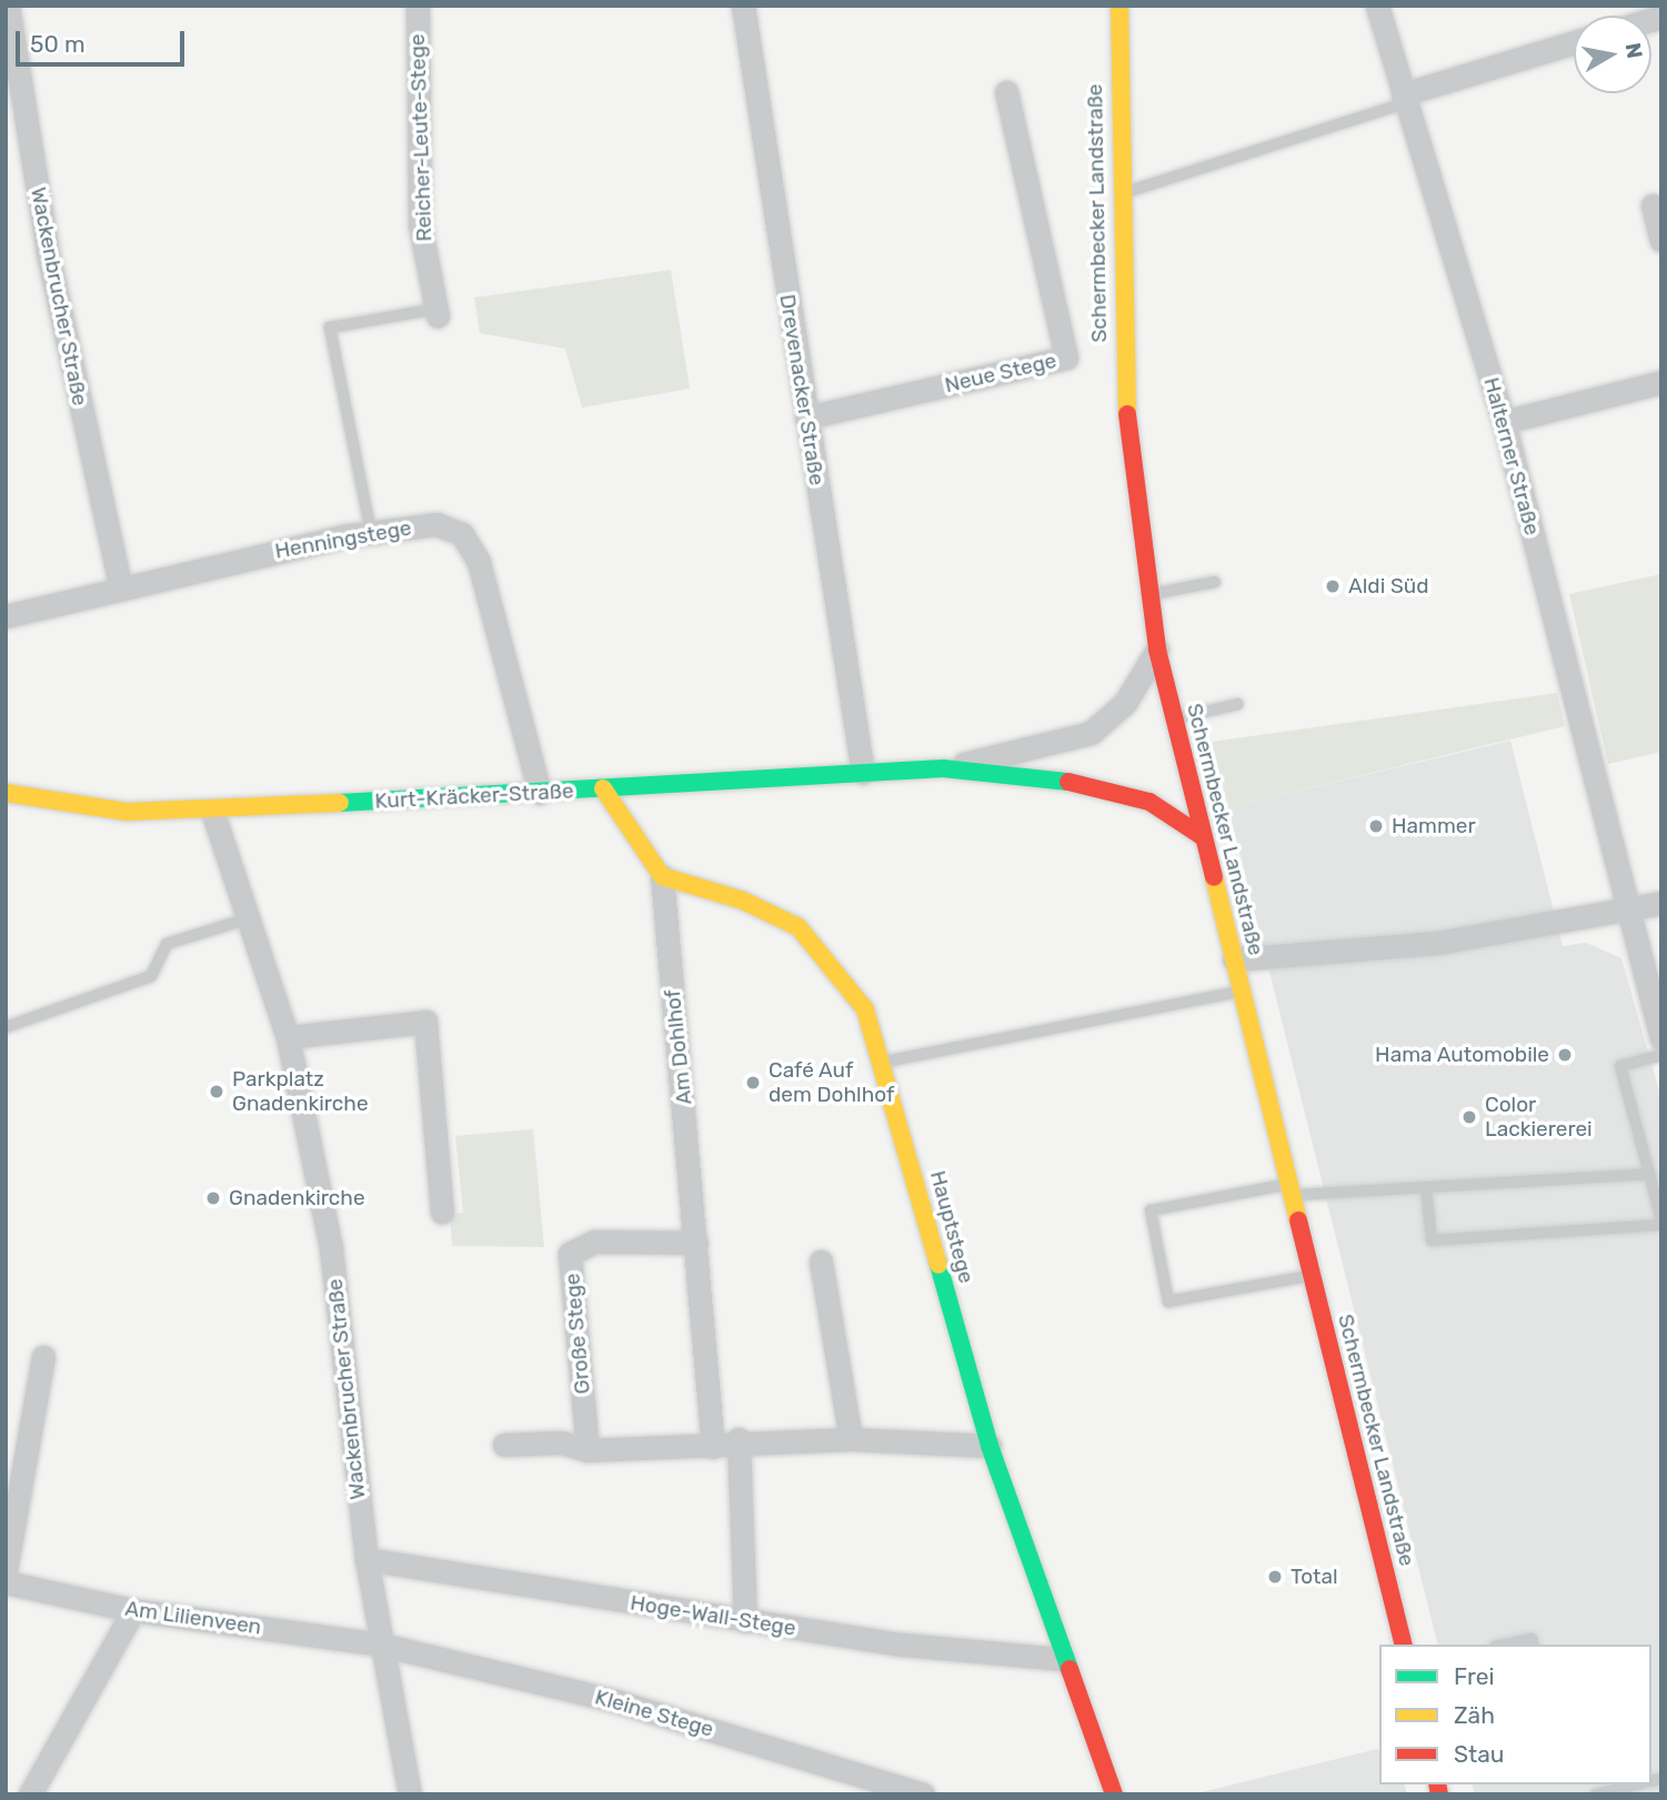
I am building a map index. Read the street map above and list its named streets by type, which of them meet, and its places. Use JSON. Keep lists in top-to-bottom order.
{
  "streets": {
    "street": [
      "Reicher-Leute-Stege",
      "Schermbecker Landstraße",
      "Wackenbrucher Straße",
      "Neue Stege",
      "Drevenacker Straße",
      "Halterner Straße",
      "Henningstege",
      "Kurt-Kräcker-Straße",
      "Am Dohlhof",
      "Hauptstege",
      "Große Stege",
      "Hoge-Wall-Stege",
      "Am Lilienveen",
      "Kleine Stege"
    ]
  },
  "crossings": [
    ["Schermbecker Landstraße", "Kurt-Kräcker-Straße"],
    ["Wackenbrucher Straße", "Henningstege"],
    ["Wackenbrucher Straße", "Kurt-Kräcker-Straße"],
    ["Wackenbrucher Straße", "Hoge-Wall-Stege"],
    ["Wackenbrucher Straße", "Am Lilienveen"],
    ["Wackenbrucher Straße", "Kleine Stege"],
    ["Neue Stege", "Drevenacker Straße"],
    ["Drevenacker Straße", "Kurt-Kräcker-Straße"],
    ["Henningstege", "Kurt-Kräcker-Straße"],
    ["Am Dohlhof", "Hauptstege"],
    ["Am Dohlhof", "Große Stege"],
    ["Hauptstege", "Hoge-Wall-Stege"],
    ["Am Lilienveen", "Kleine Stege"]
  ],
  "places": [
    "Aldi Süd",
    "Hammer",
    "Hama Automobile",
    "Café Auf dem Dohlhof",
    "Parkplatz Gnadenkirche",
    "Color Lackiererei",
    "Gnadenkirche",
    "Total"
  ],
  "legend": ["Frei", "Zäh", "Stau"],
  "scale_bar": "50 m",
  "north": "right"
}
